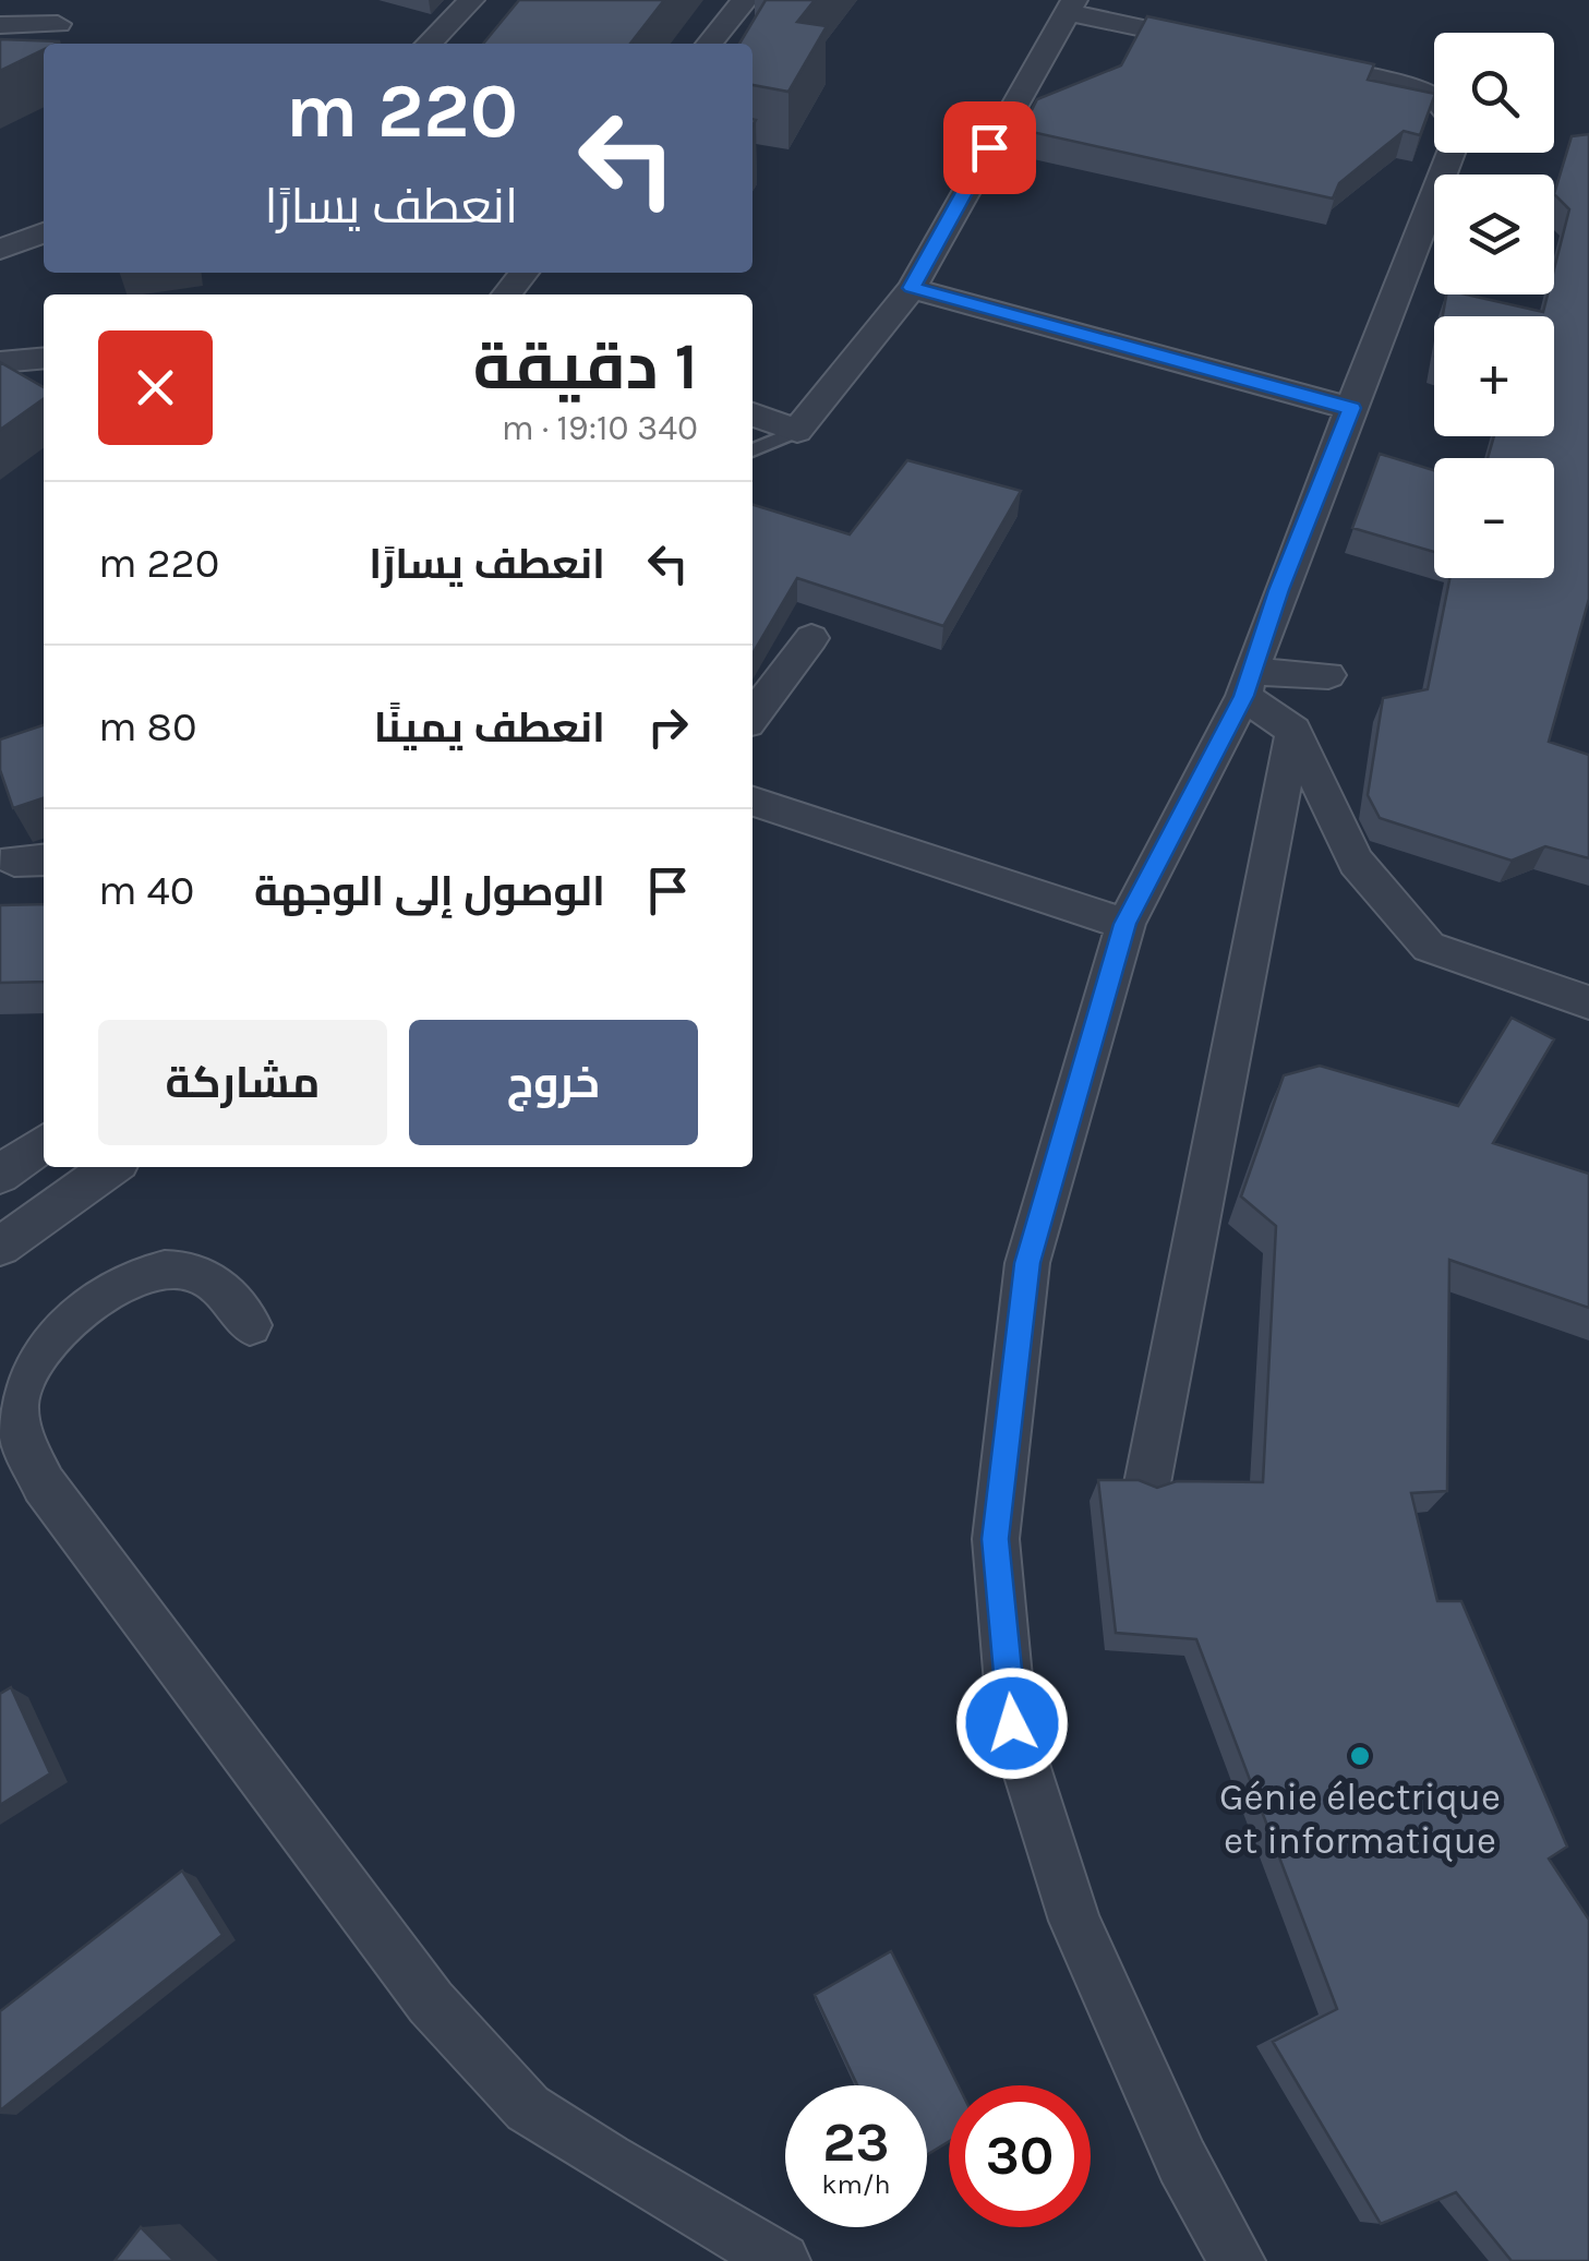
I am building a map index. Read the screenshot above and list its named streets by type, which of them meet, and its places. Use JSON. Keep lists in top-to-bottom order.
{
  "places": ["Génie électrique et informatique"],
  "page": {
    "map_buttons": ["+", "−"],
    "turn": ["220 m", "انعطف يسارًا"],
    "heading": ["1 دقيقة", "340 m · 19:10"],
    "list": [
      {
        "name": "انعطف يسارًا",
        "value": "220 m"
      },
      {
        "name": "انعطف يمينًا",
        "value": "80 m"
      },
      {
        "name": "الوصول إلى الوجهة",
        "value": "40 m"
      }
    ],
    "buttons": ["خروج", "مشاركة"],
    "speed": "23 km/h",
    "limit": "30"
  }
}
